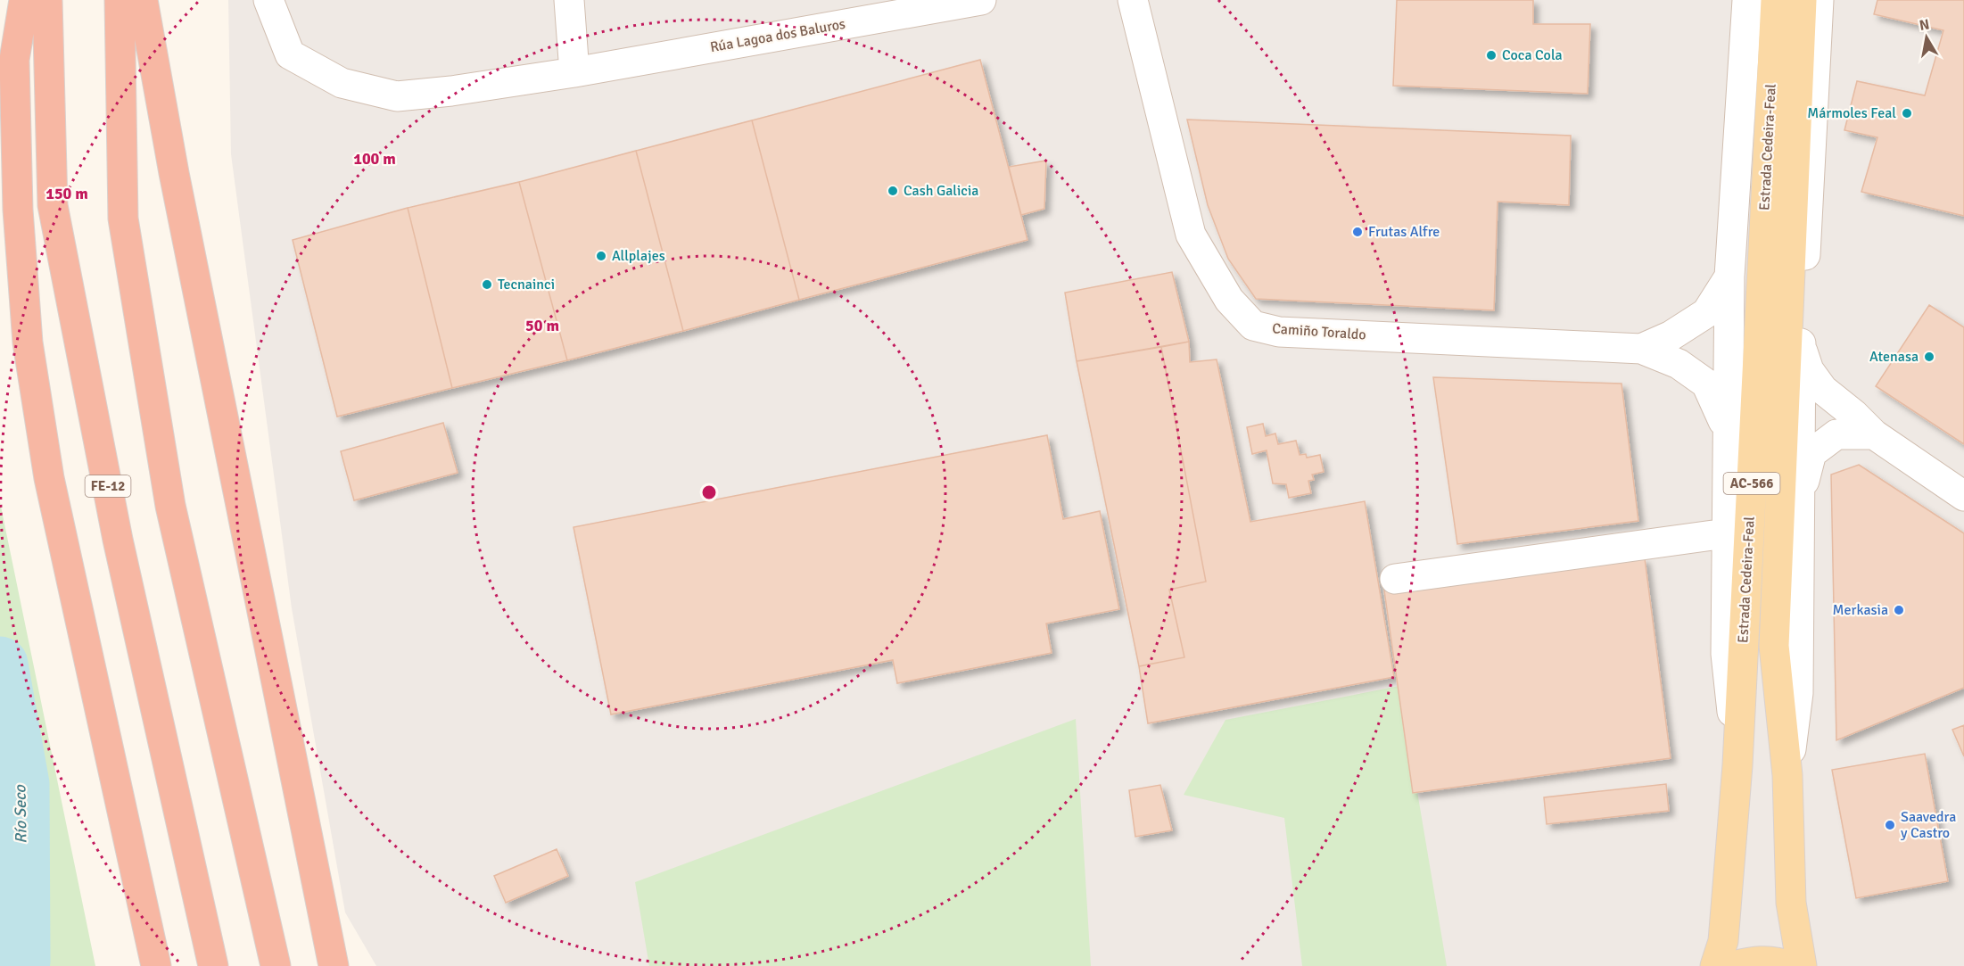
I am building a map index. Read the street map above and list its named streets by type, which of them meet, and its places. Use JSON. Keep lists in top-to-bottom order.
{
  "streets": {
    "highway": ["FE-12"],
    "main road": ["Estrada Cedeira-Feal", "AC-566"],
    "street": ["Rúa Lagoa dos Baluros", "Camiño Toraldo"]
  },
  "water": ["Río Seco"],
  "places": [
    "Coca Cola",
    "Mármoles Feal",
    "Cash Galicia",
    "Frutas Alfre",
    "Allplajes",
    "Tecnainci",
    "Atenasa",
    "Merkasia",
    "Saavedra y Castro"
  ],
  "north": "top",
  "rings": ["100 m", "150 m", "50 m"]
}
